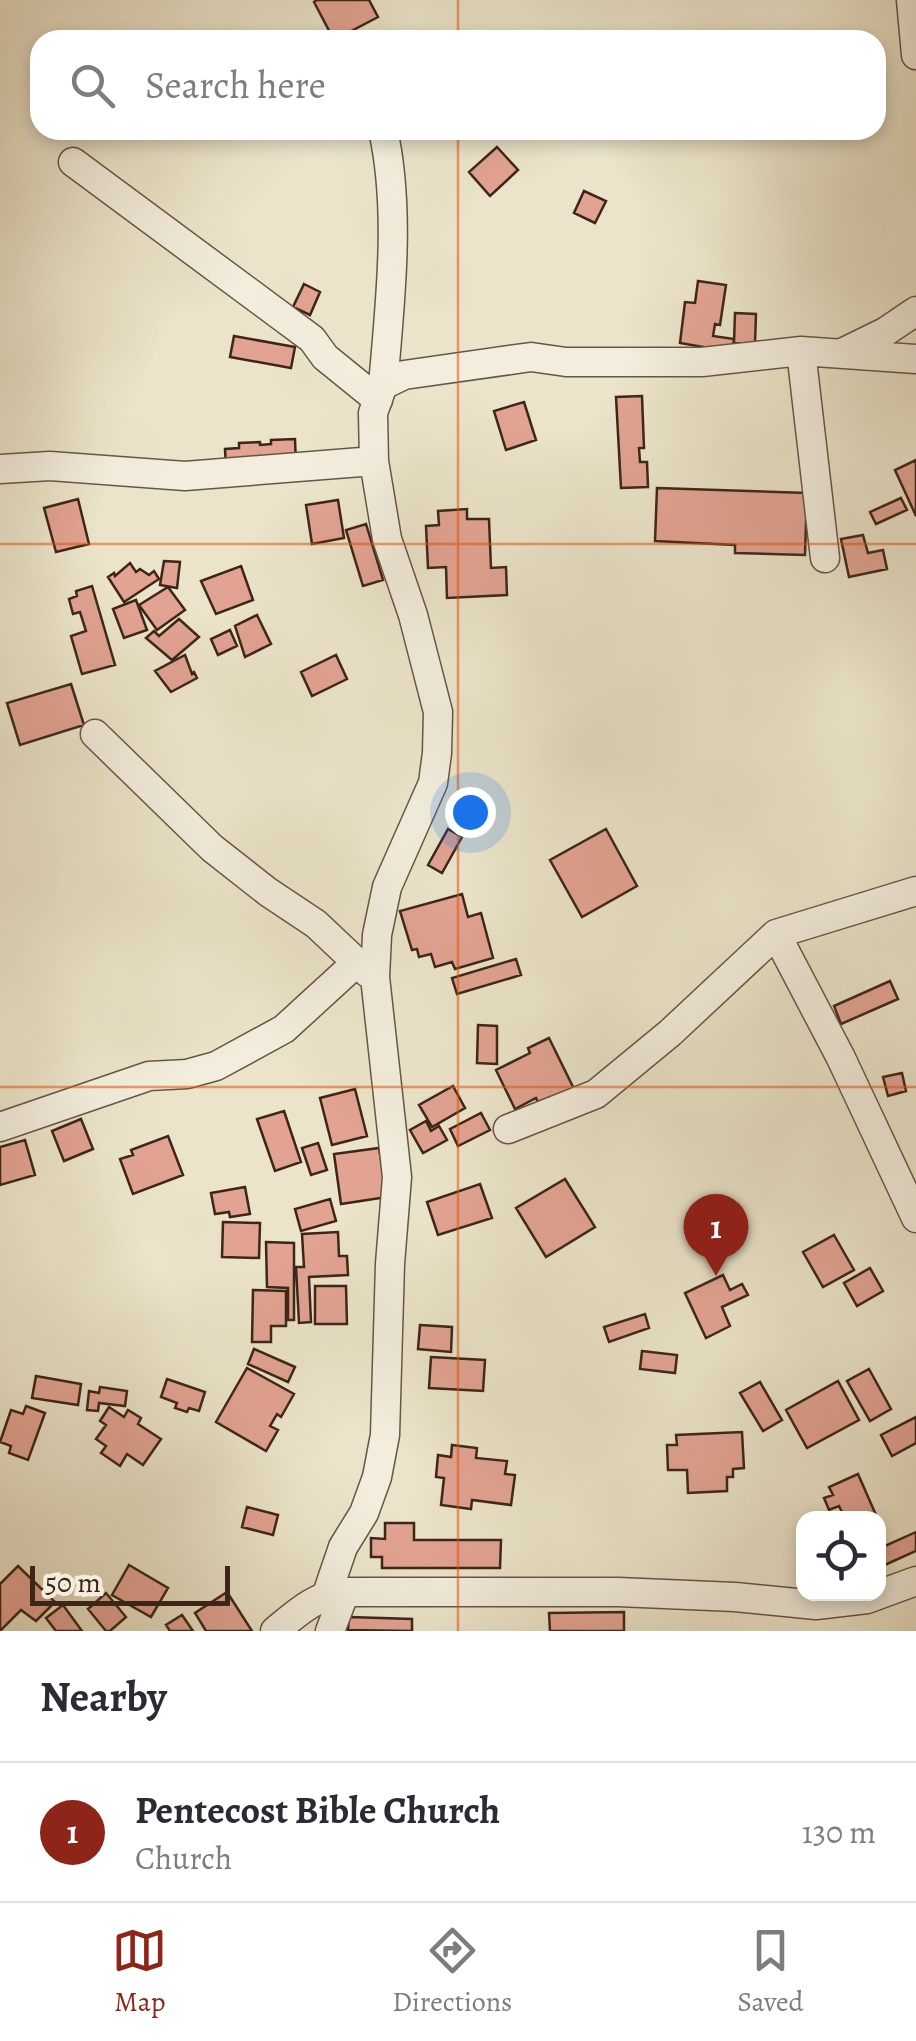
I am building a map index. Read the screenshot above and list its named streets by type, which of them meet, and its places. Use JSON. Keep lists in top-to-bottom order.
{
  "scale_bar": "50 m",
  "page": {
    "search": "Search here",
    "pins": "1",
    "scale": "50 m",
    "heading": "Nearby",
    "list": [
      {
        "mark": "1",
        "name": "Pentecost Bible Church",
        "note": "Church",
        "value": "130 m"
      }
    ],
    "nav": ["Map", "Directions", "Saved"]
  }
}
